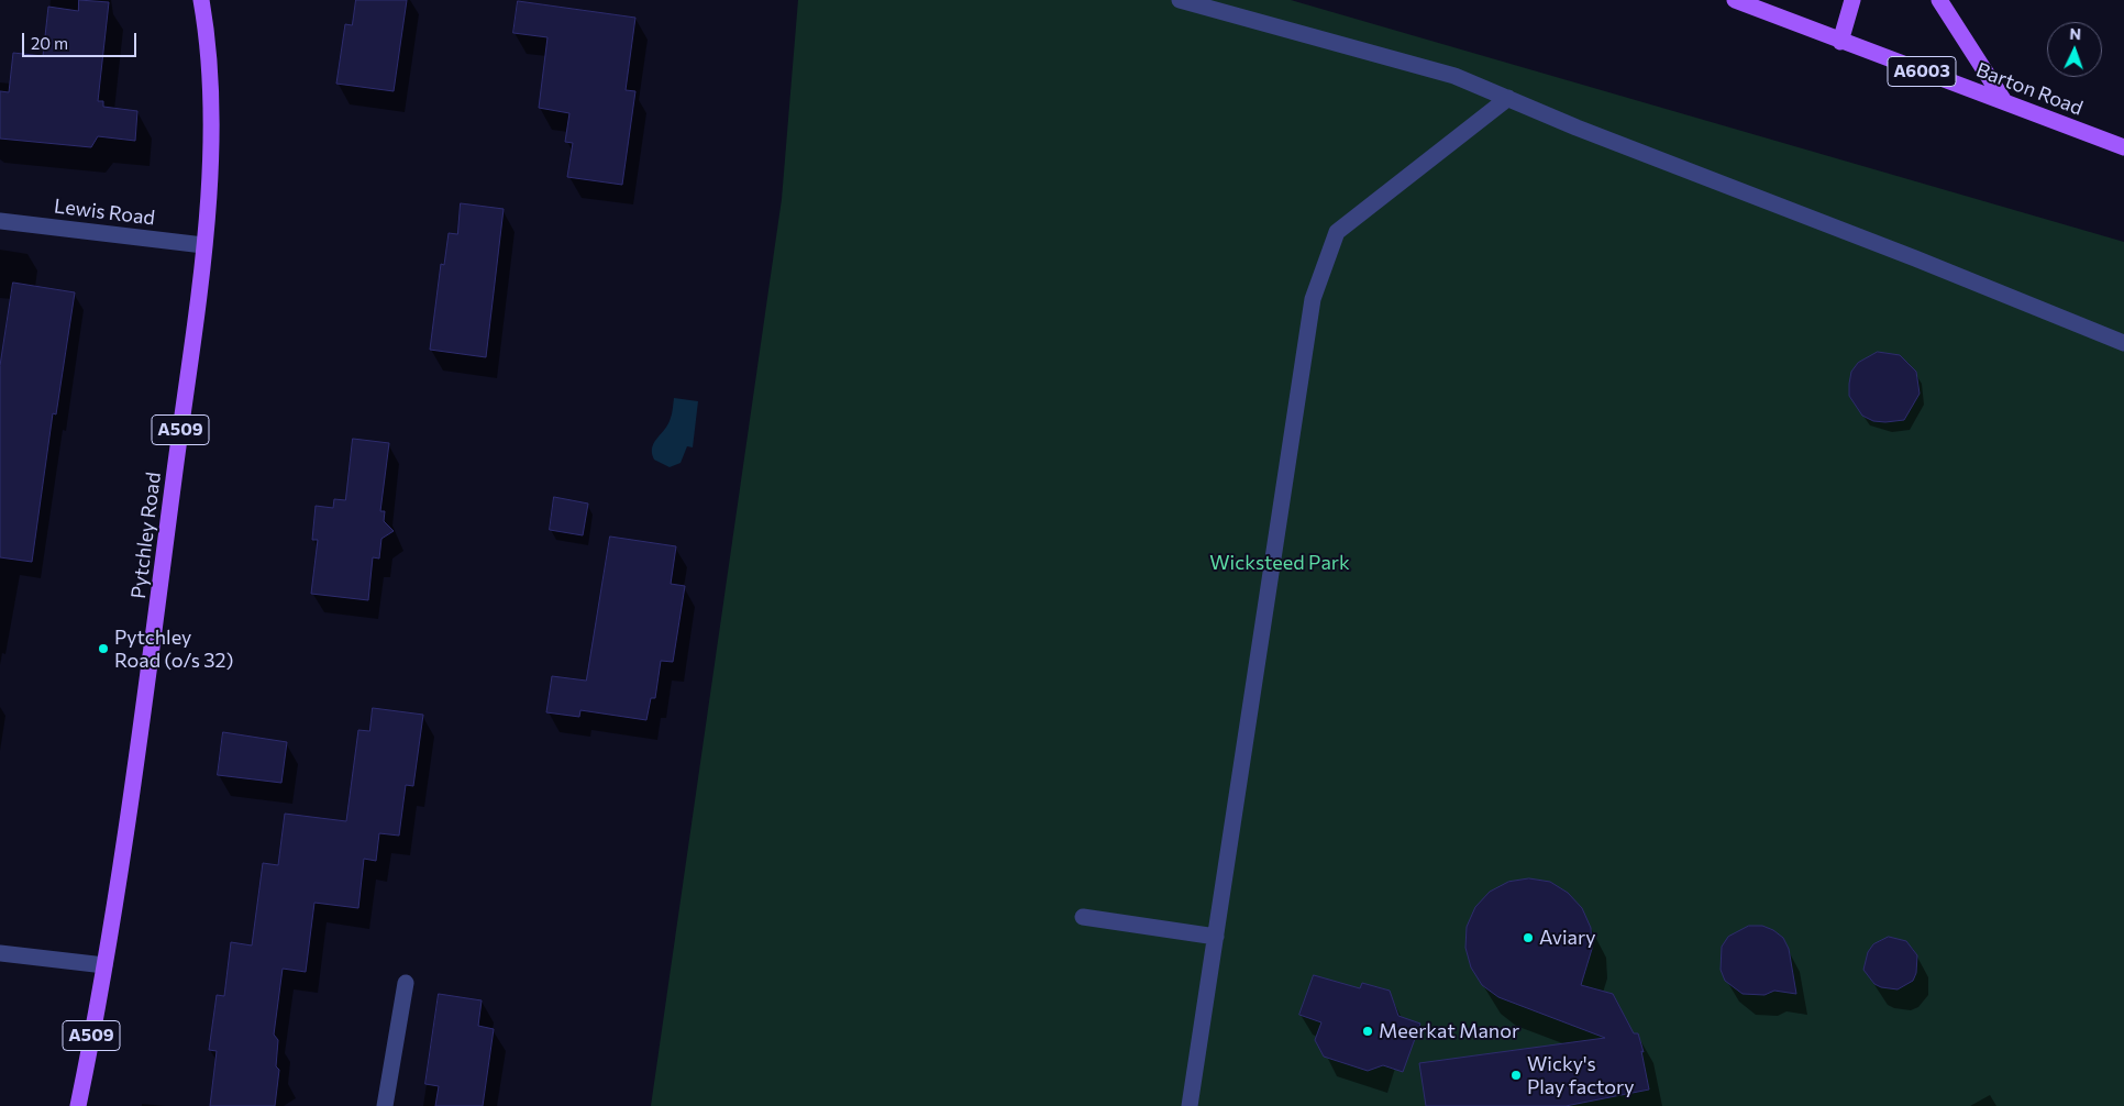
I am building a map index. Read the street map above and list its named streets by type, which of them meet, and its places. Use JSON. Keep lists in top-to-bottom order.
{
  "streets": {
    "main road": [
      "A6003",
      "Barton Road",
      "A509",
      "Pytchley Road"
    ],
    "street": ["Lewis Road"]
  },
  "crossings": [
    ["Lewis Road", "Pytchley Road"]
  ],
  "parks": ["Wicksteed Park"],
  "places": [
    "Pytchley Road (o/s 32)",
    "Aviary",
    "Meerkat Manor",
    "Wicky's Play factory"
  ],
  "scale_bar": "20 m",
  "north": "top"
}
